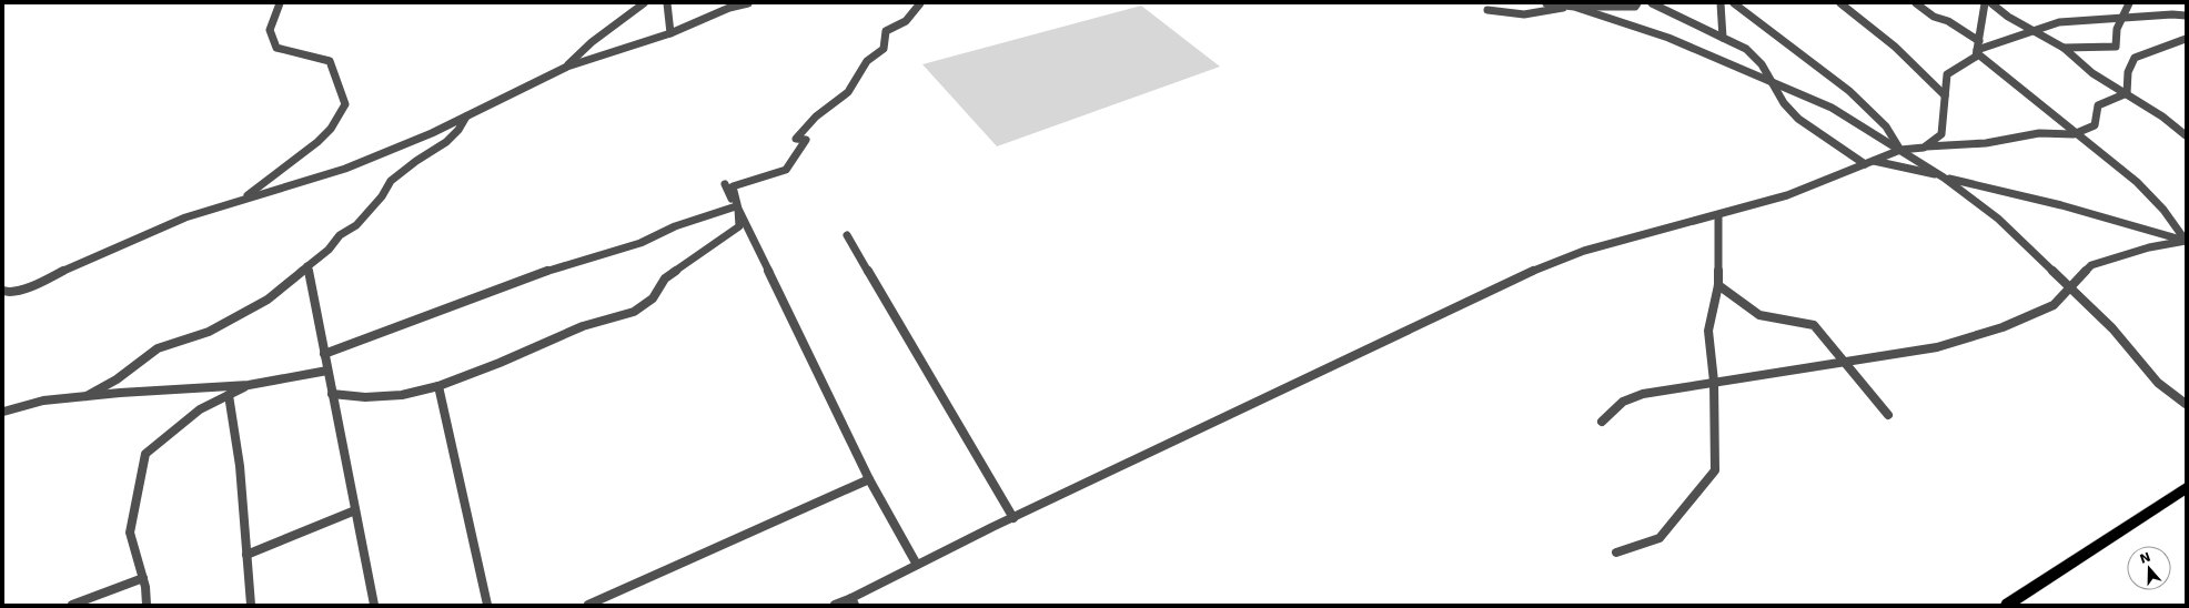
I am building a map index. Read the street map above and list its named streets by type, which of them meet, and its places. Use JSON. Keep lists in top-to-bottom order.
{
  "north": "top"
}
